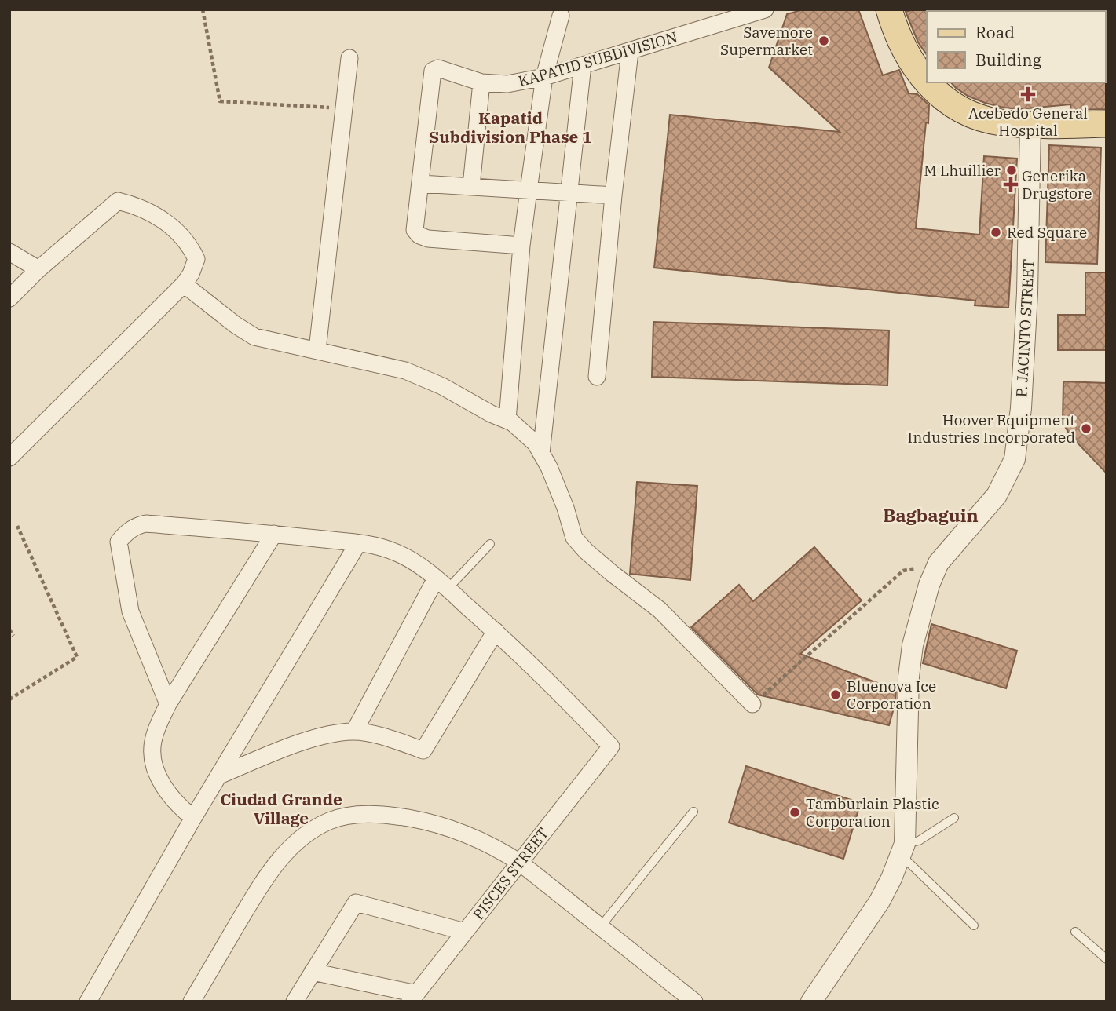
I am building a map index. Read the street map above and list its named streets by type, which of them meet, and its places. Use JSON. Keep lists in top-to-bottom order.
{
  "streets": {
    "street": ["KAPATID SUBDIVISION", "P. JACINTO STREET", "PISCES STREET"]
  },
  "districts": ["Kapatid Subdivision Phase 1", "Bagbaguin", "Ciudad Grande Village"],
  "places": {
    "other": [
      "Savemore Supermarket",
      "M Lhuillier",
      "Red Square",
      "Hoover Equipment Industries Incorporated",
      "Bluenova Ice Corporation",
      "Tamburlain Plastic Corporation"
    ],
    "health": ["Acebedo General Hospital", "Generika Drugstore"]
  },
  "legend": ["Road", "Building"]
}
